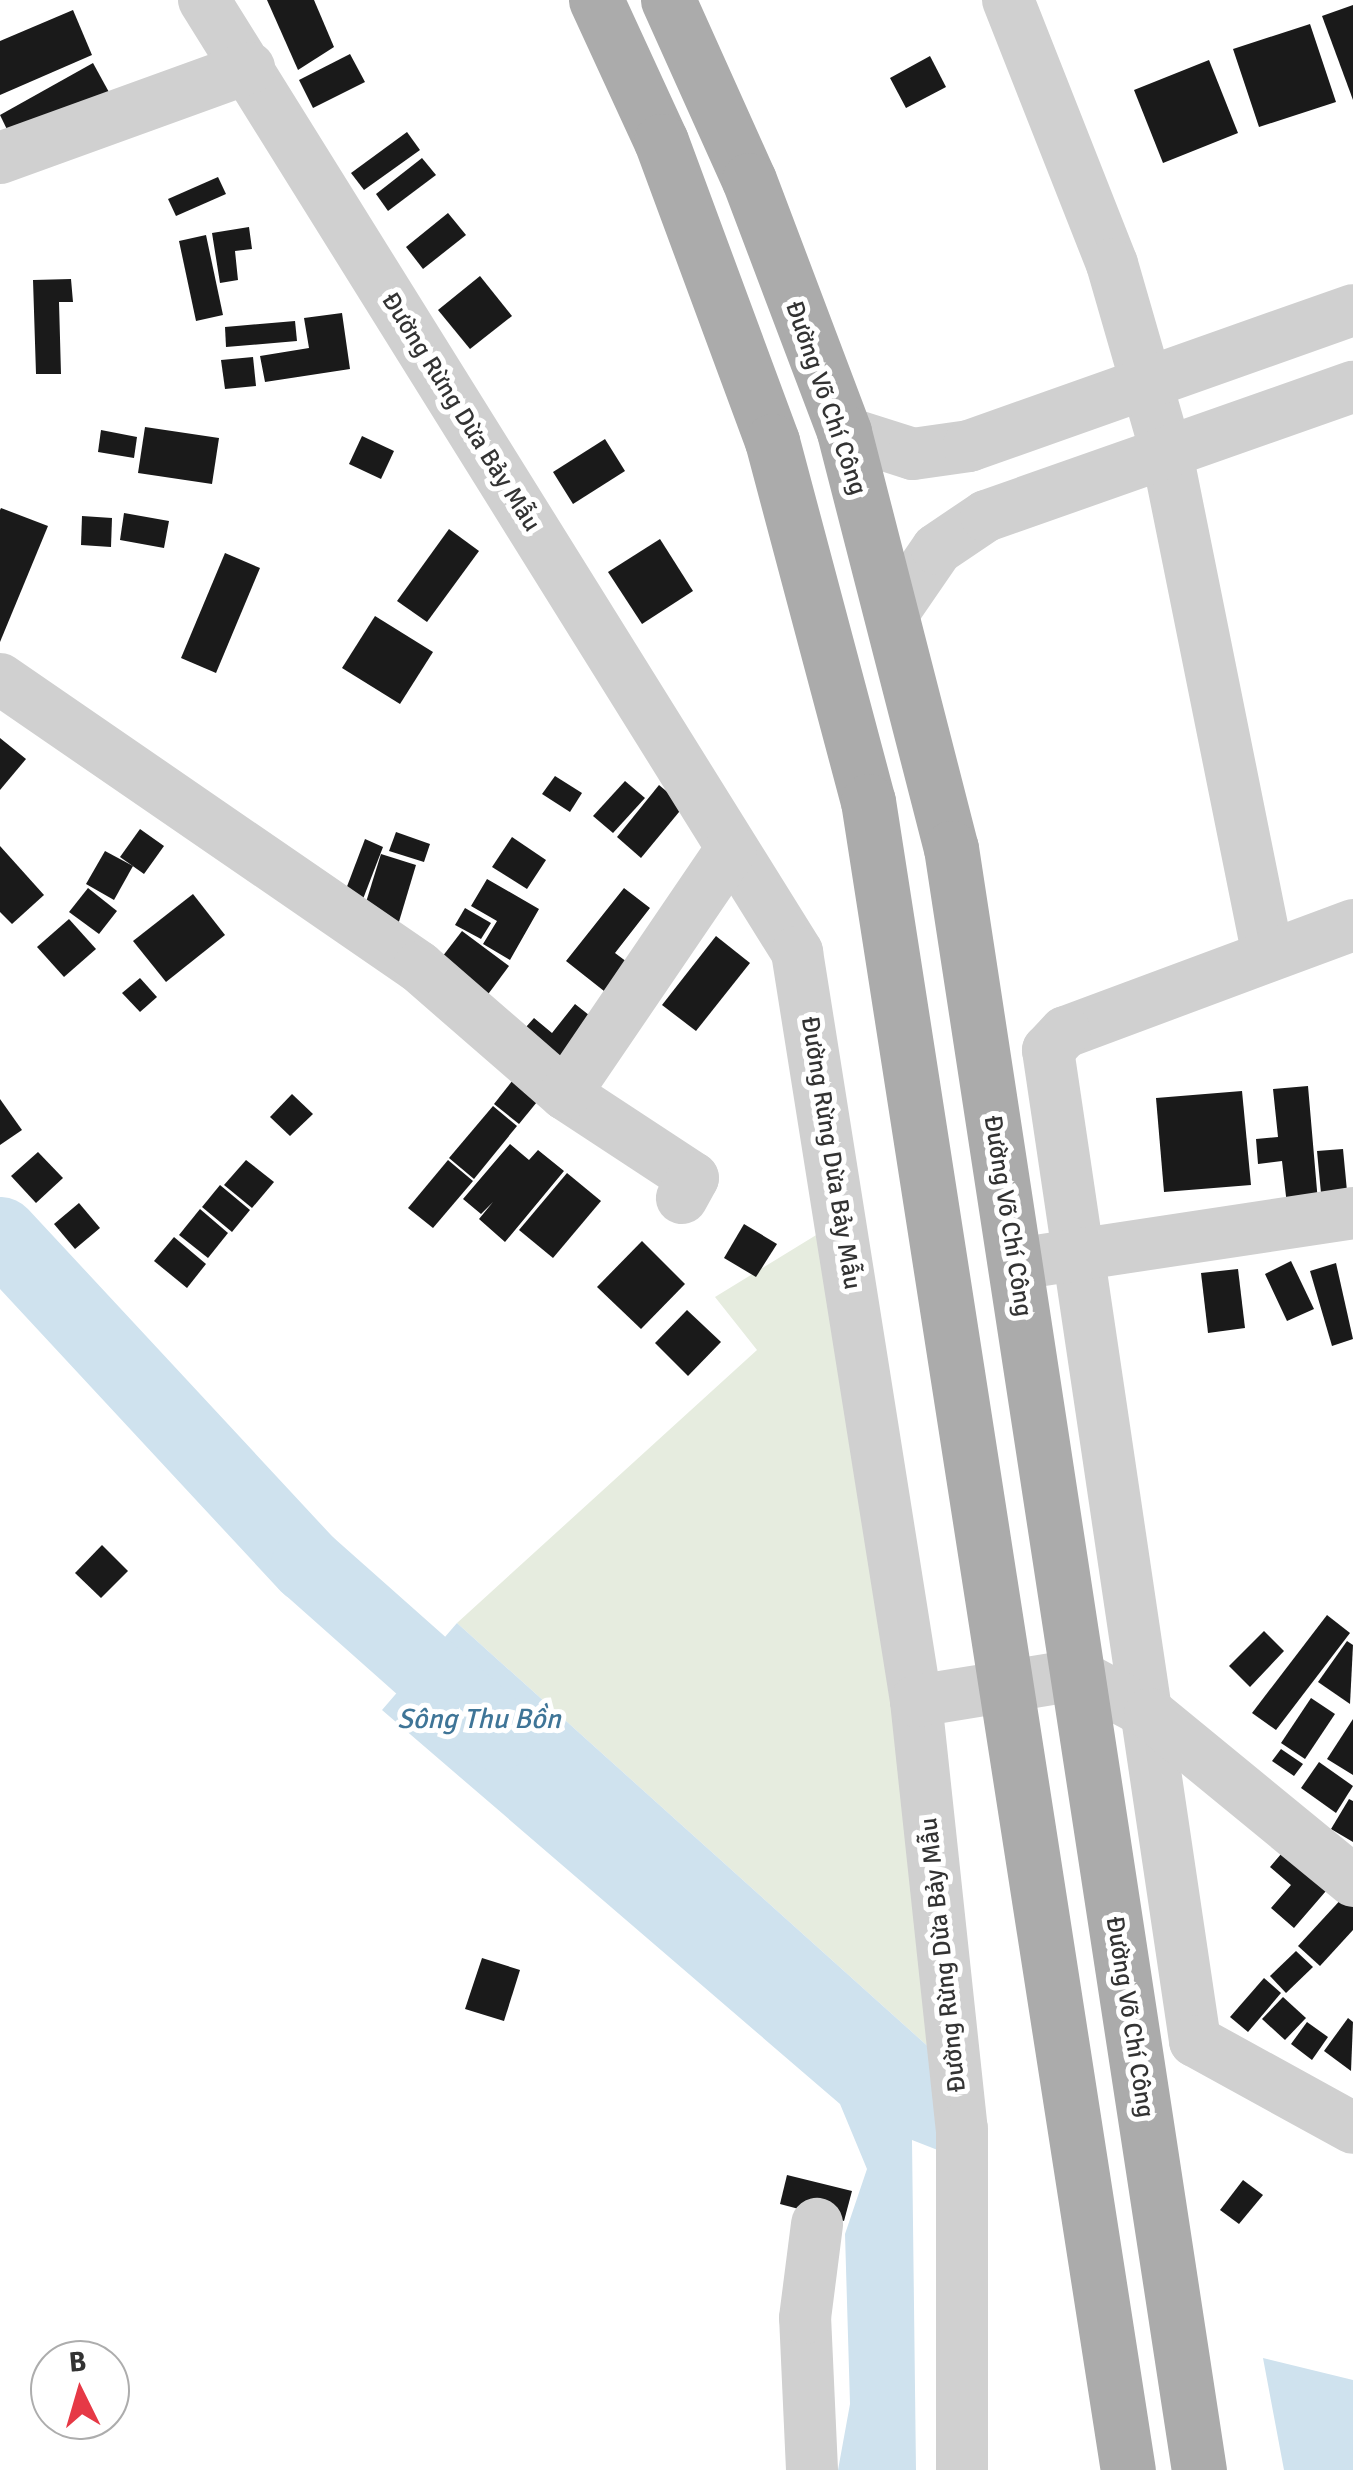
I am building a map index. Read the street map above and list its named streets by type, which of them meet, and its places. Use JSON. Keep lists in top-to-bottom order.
{
  "streets": {
    "main road": ["Đường Võ Chí Công"],
    "street": ["Đường Rừng Dừa Bảy Mẫu"]
  },
  "water": ["Sông Thu Bồn"],
  "north": "top"
}
